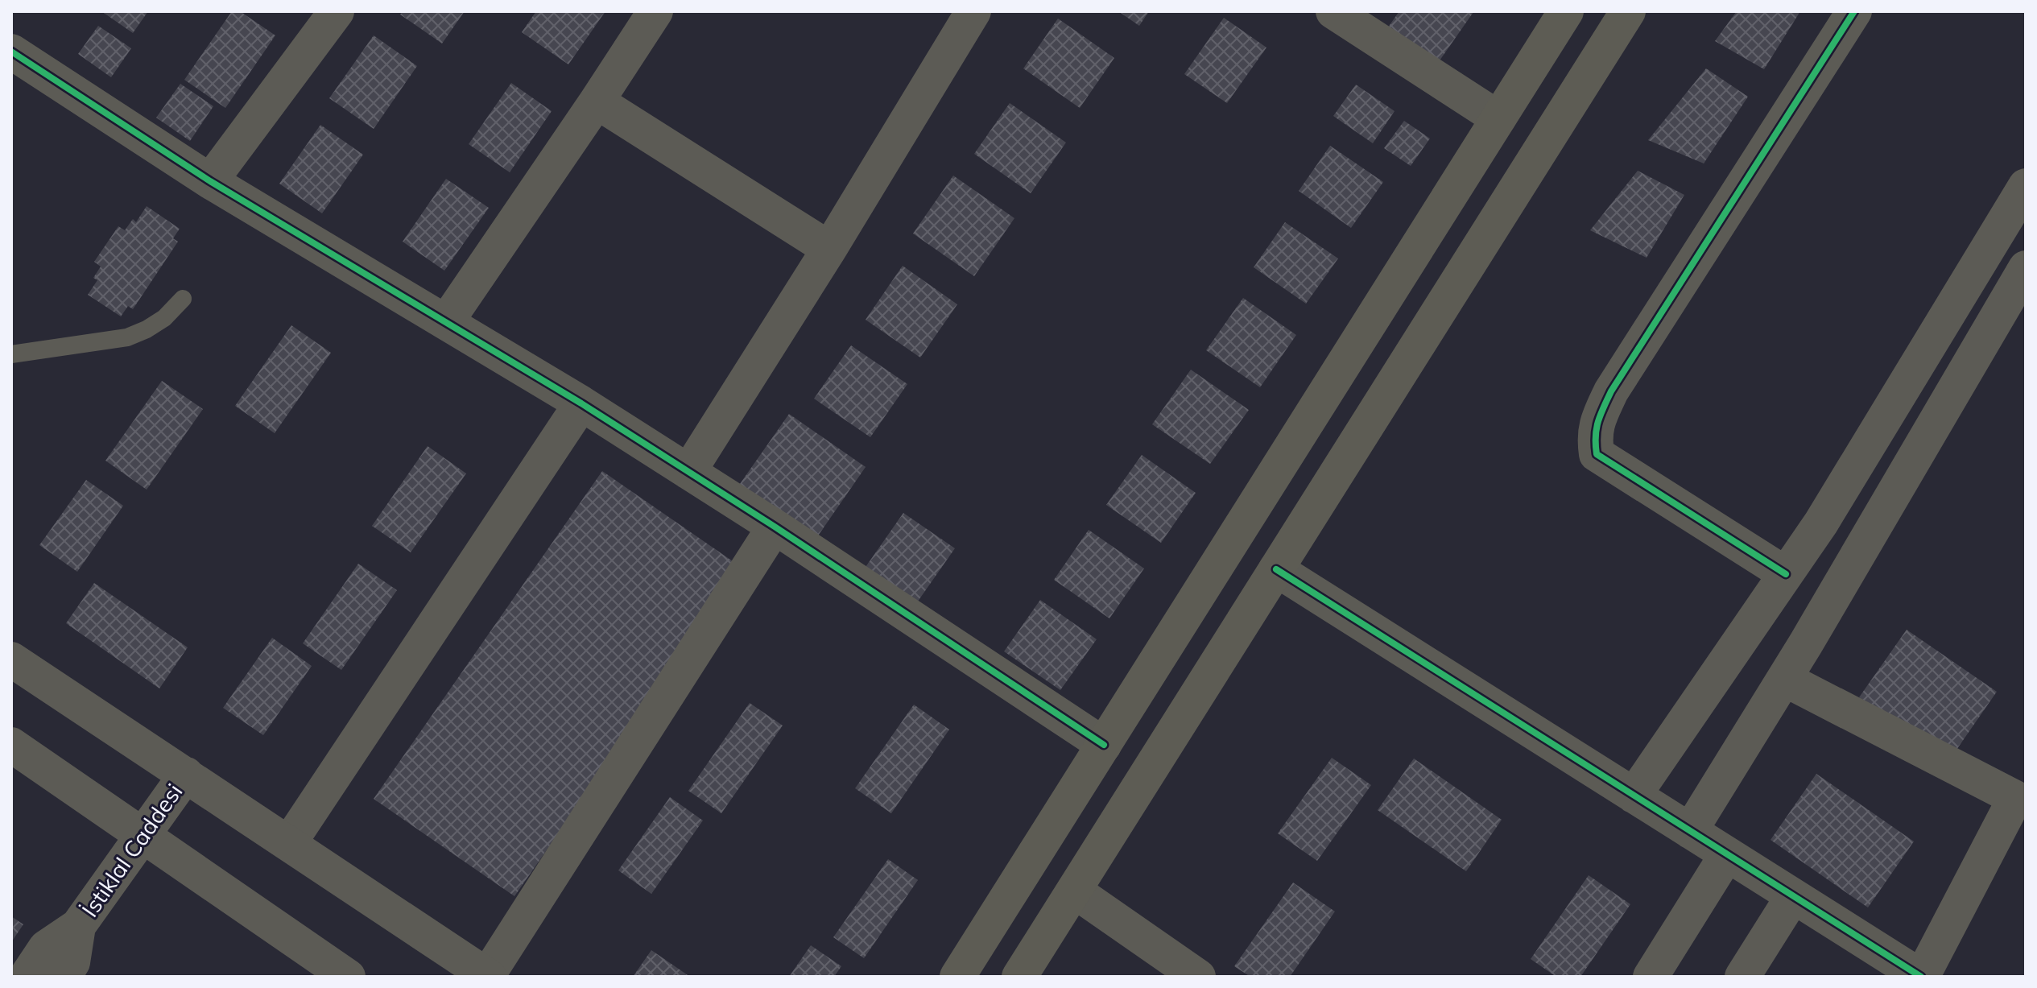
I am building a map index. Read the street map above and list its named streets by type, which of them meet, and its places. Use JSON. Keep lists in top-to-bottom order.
{
  "streets": {
    "street": ["İstiklal Caddesi"]
  }
}
